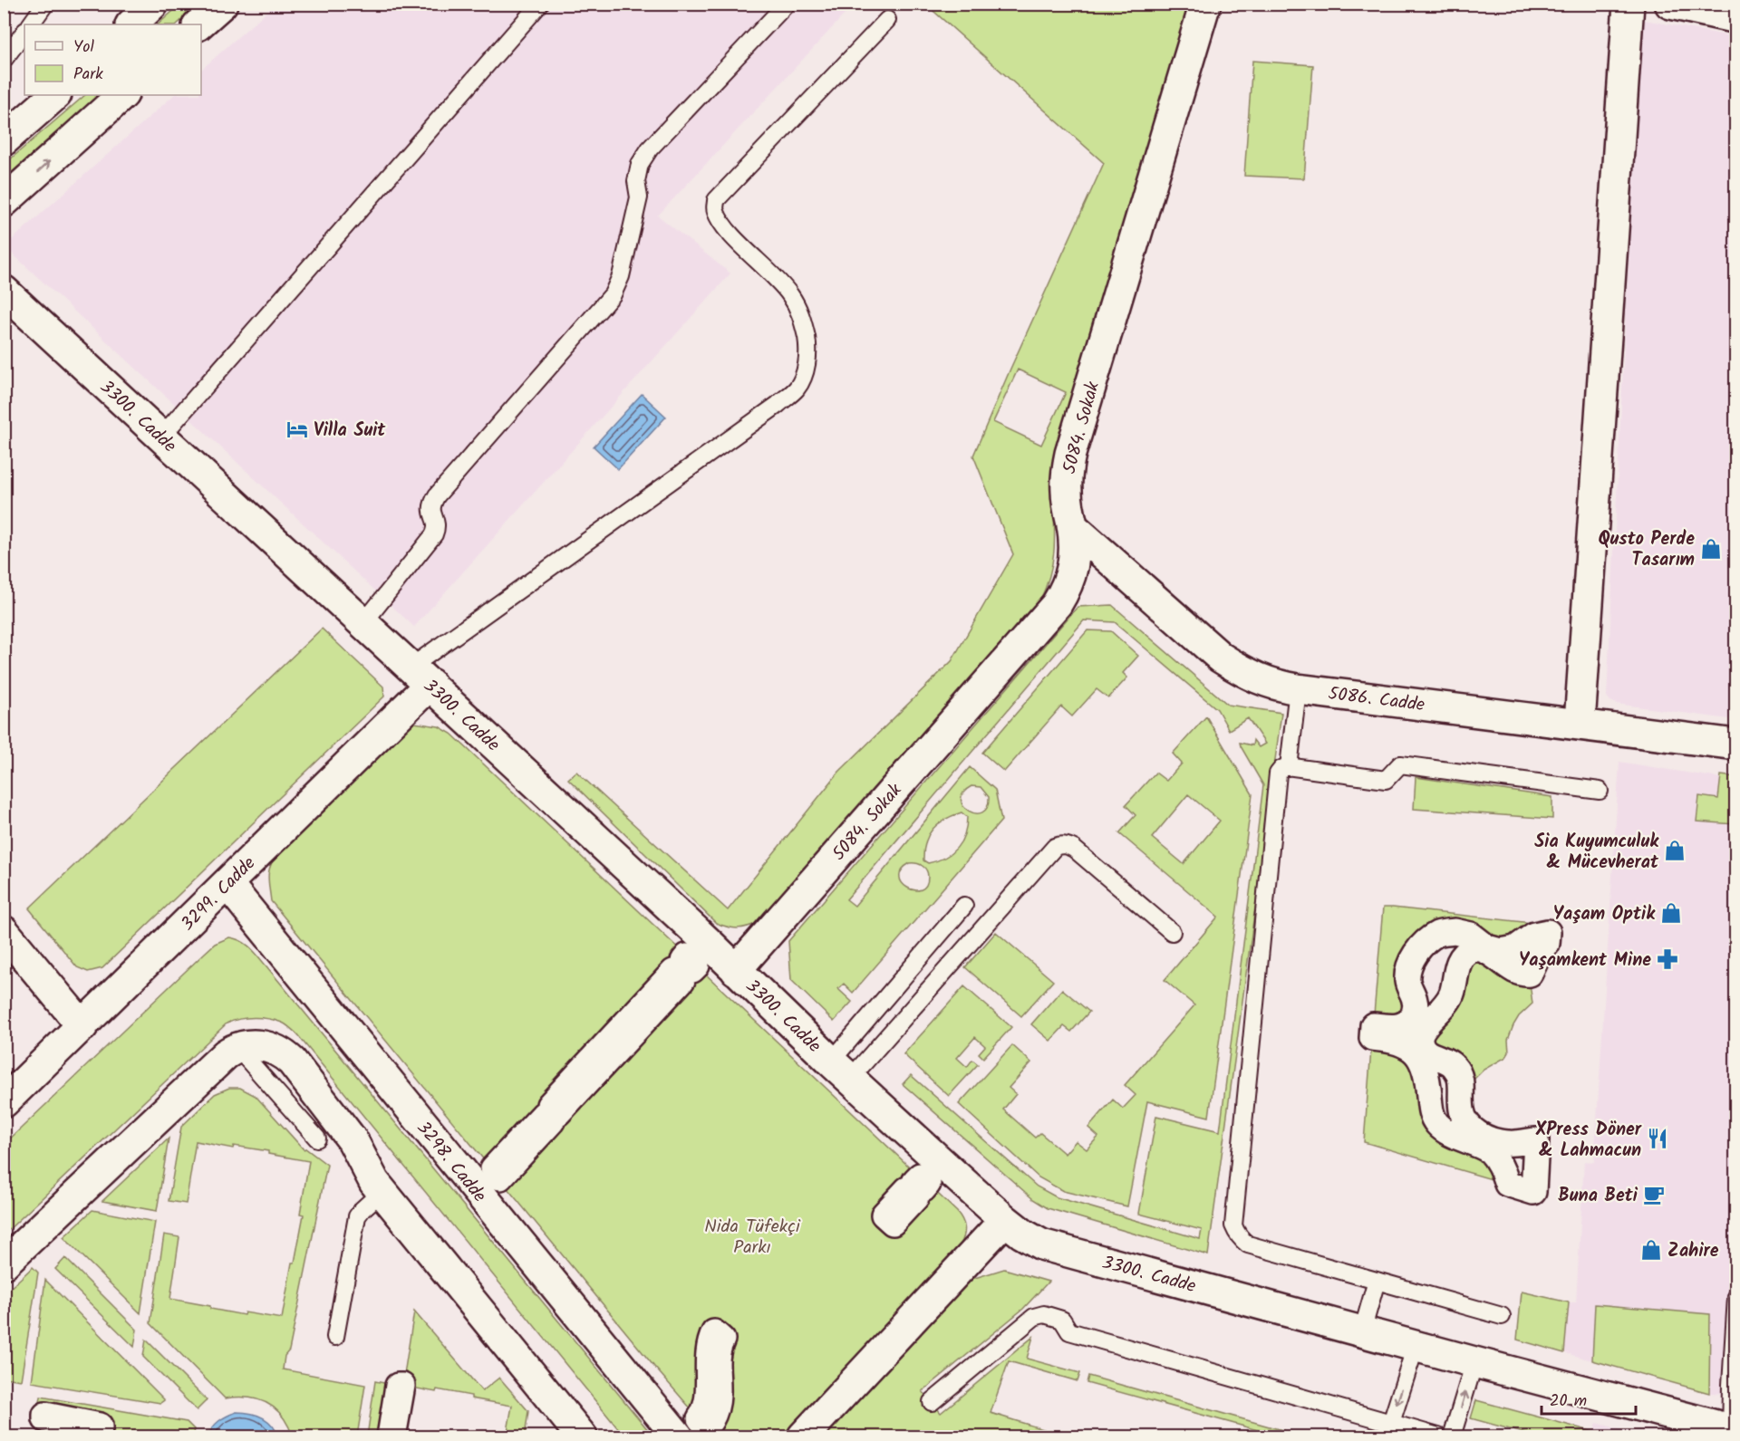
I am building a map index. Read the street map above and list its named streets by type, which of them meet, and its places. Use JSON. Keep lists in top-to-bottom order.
{
  "streets": {
    "street": [
      "3300. Cadde",
      "5084. Sokak",
      "5086. Cadde",
      "3299. Cadde",
      "3298. Cadde"
    ]
  },
  "crossings": [
    ["3300. Cadde", "5084. Sokak"],
    ["3300. Cadde", "3299. Cadde"],
    ["5084. Sokak", "5086. Cadde"],
    ["3299. Cadde", "3298. Cadde"]
  ],
  "parks": ["Nida Tüfekçi Parkı"],
  "places": {
    "hotel": ["Villa Suit"],
    "shop": [
      "Qusto Perde Tasarım",
      "Sia Kuyumculuk & Mücevherat",
      "Yaşam Optik",
      "Zahire"
    ],
    "pharmacy": ["Yaşamkent Mine"],
    "restaurant": ["XPress Döner & Lahmacun"],
    "cafe": ["Buna Beti"]
  },
  "legend": ["Yol", "Park"],
  "scale_bar": "20 m"
}
